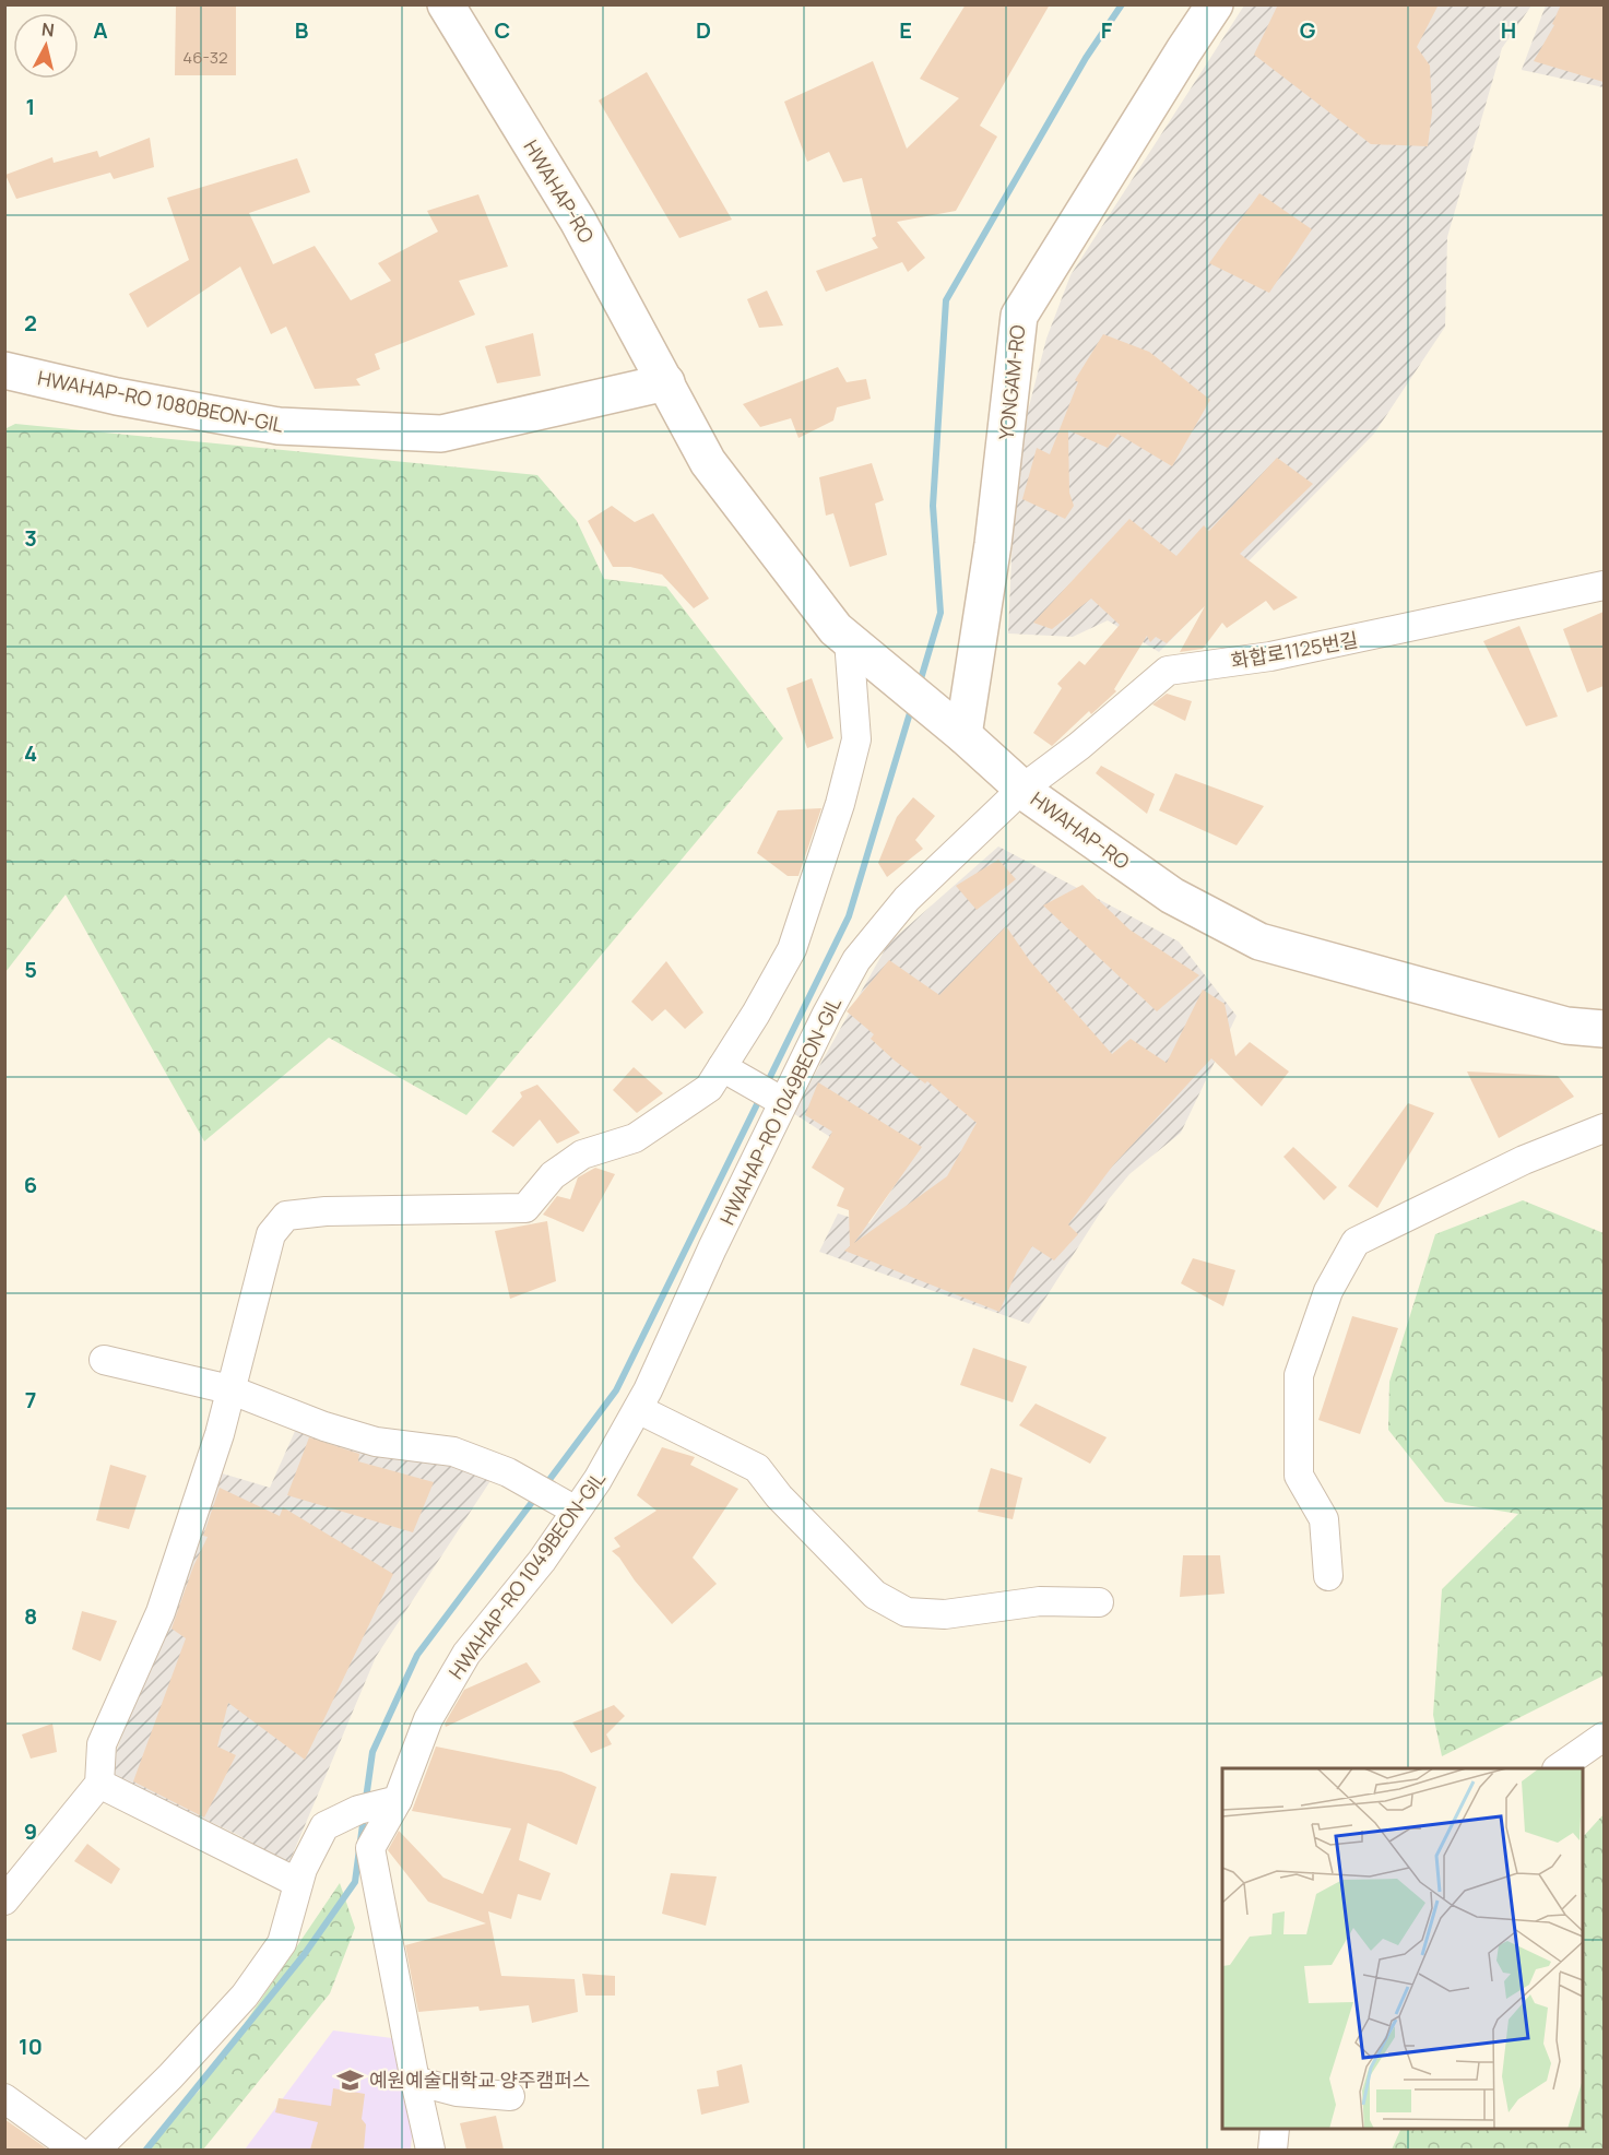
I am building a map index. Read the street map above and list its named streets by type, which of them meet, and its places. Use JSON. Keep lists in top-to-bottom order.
{
  "streets": {
    "main road": ["HWAHAP-RO", "YONGAM-RO", "HWAHAP-RO 1080BEON-GIL"],
    "street": ["화합로1125번길", "HWAHAP-RO 1049BEON-GIL"]
  },
  "crossings": [
    ["HWAHAP-RO", "YONGAM-RO"],
    ["HWAHAP-RO", "HWAHAP-RO 1080BEON-GIL"],
    ["HWAHAP-RO", "화합로1125번길"],
    ["HWAHAP-RO", "HWAHAP-RO 1049BEON-GIL"],
    ["화합로1125번길", "HWAHAP-RO 1049BEON-GIL"]
  ],
  "places": {
    "school or university": ["예원예술대학교 양주캠퍼스"]
  },
  "house_numbers": ["46-32"],
  "north": "top",
  "grid": {
    "columns": [
      "A",
      "B",
      "C",
      "D",
      "E",
      "F",
      "G",
      "H"
    ],
    "rows": [
      "1",
      "2",
      "3",
      "4",
      "5",
      "6",
      "7",
      "8",
      "9",
      "10"
    ]
  }
}
